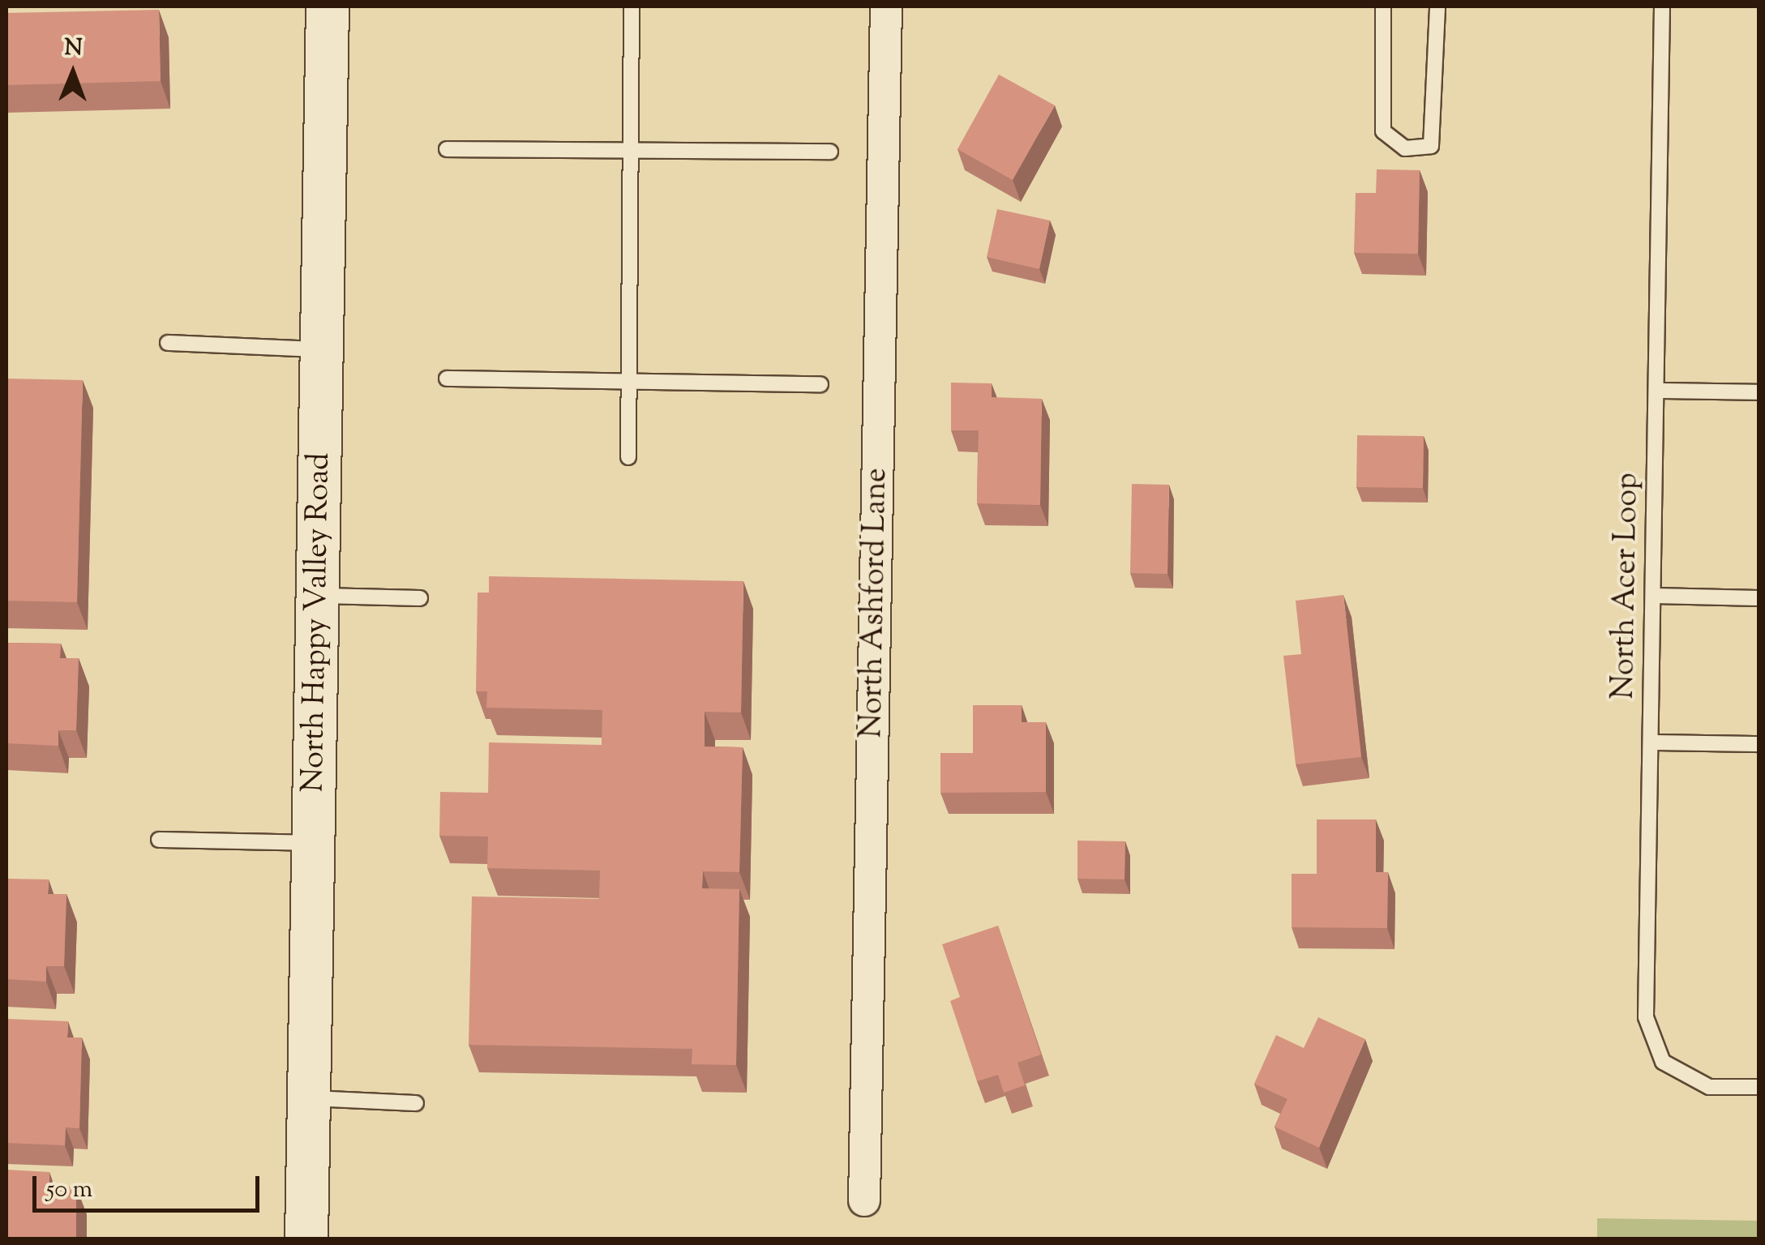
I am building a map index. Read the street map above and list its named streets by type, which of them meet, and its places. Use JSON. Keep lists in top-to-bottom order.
{
  "streets": {
    "main road": ["North Happy Valley Road"],
    "street": ["North Ashford Lane"],
    "lane": ["North Acer Loop"]
  },
  "scale_bar": "50 m",
  "north": "top"
}
